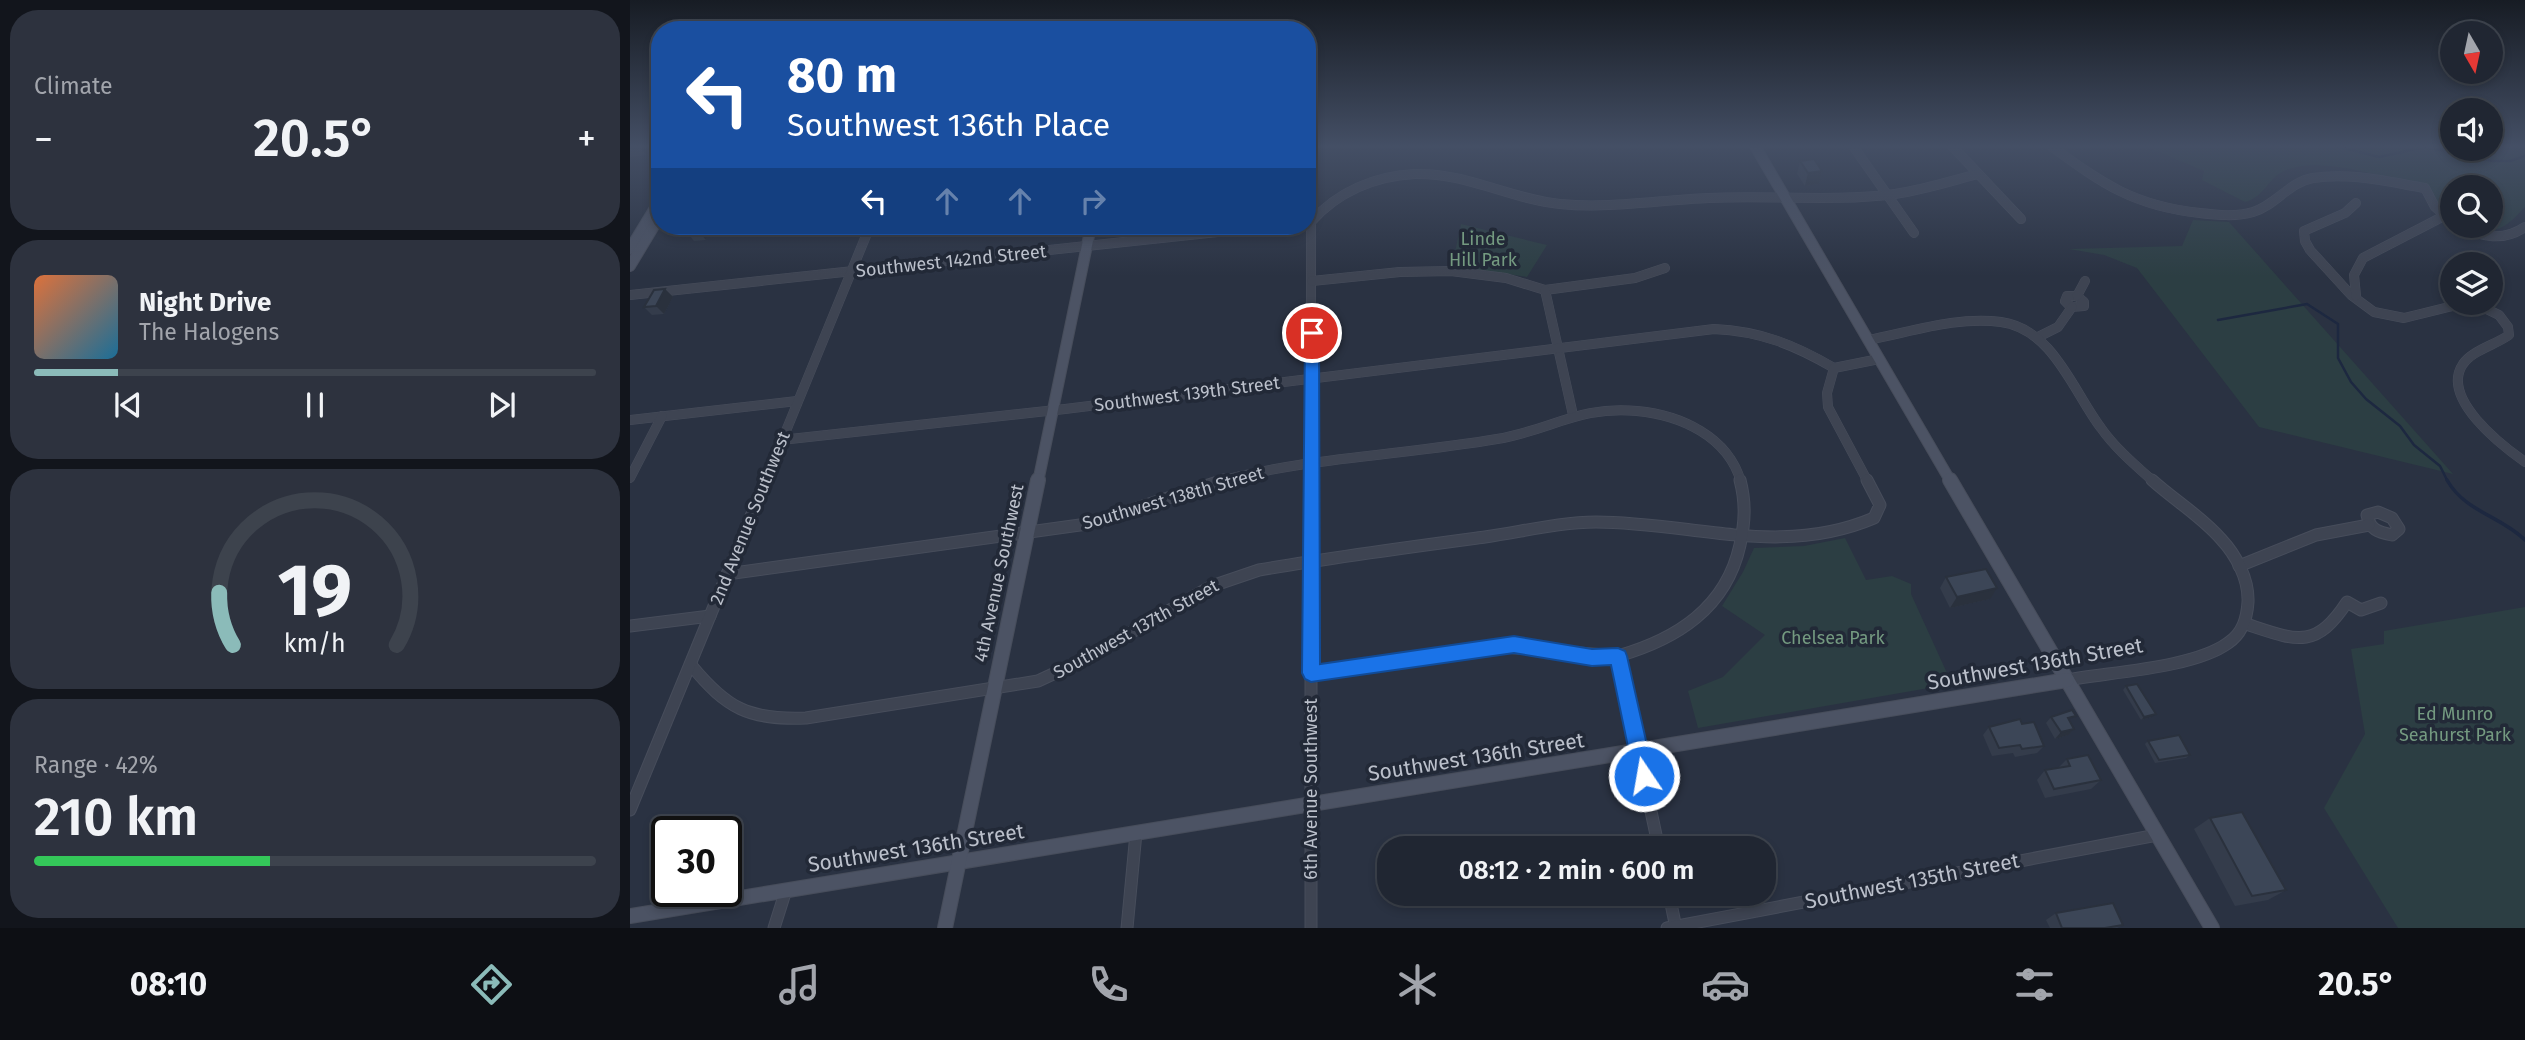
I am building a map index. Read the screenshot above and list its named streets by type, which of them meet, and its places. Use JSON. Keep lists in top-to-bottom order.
{
  "streets": {
    "street": [
      "Southwest 142nd Street",
      "Southwest 139th Street",
      "Southwest 138th Street",
      "2nd Avenue Southwest",
      "4th Avenue Southwest",
      "Southwest 137th Street",
      "Southwest 136th Street",
      "6th Avenue Southwest",
      "Southwest 135th Street"
    ]
  },
  "crossings": [
    ["Southwest 142nd Street", "2nd Avenue Southwest"],
    ["Southwest 142nd Street", "4th Avenue Southwest"],
    ["Southwest 139th Street", "2nd Avenue Southwest"],
    ["Southwest 139th Street", "4th Avenue Southwest"],
    ["Southwest 139th Street", "Southwest 137th Street"],
    ["Southwest 139th Street", "6th Avenue Southwest"],
    ["Southwest 138th Street", "2nd Avenue Southwest"],
    ["Southwest 138th Street", "4th Avenue Southwest"],
    ["Southwest 138th Street", "Southwest 137th Street"],
    ["Southwest 138th Street", "6th Avenue Southwest"],
    ["2nd Avenue Southwest", "Southwest 137th Street"],
    ["4th Avenue Southwest", "Southwest 137th Street"],
    ["4th Avenue Southwest", "Southwest 136th Street"],
    ["Southwest 137th Street", "6th Avenue Southwest"],
    ["Southwest 136th Street", "6th Avenue Southwest"]
  ],
  "parks": ["Linde Hill Park", "Chelsea Park", "Ed Munro Seahurst Park"],
  "north": "bottom",
  "page": {
    "tile": [
      "Climate",
      ["Range · 42%", "210 km"]
    ],
    "turn": ["80 m", "Southwest 136th Place"],
    "heat": ["−", "20.5°", "+"],
    "song": ["Night Drive", "The Halogens"],
    "limit": "30",
    "trip": "08:12 · 2 min · 600 m",
    "tabs": ["08:10", "20.5°"],
    "gauge": ["19", "km/h"]
  }
}
